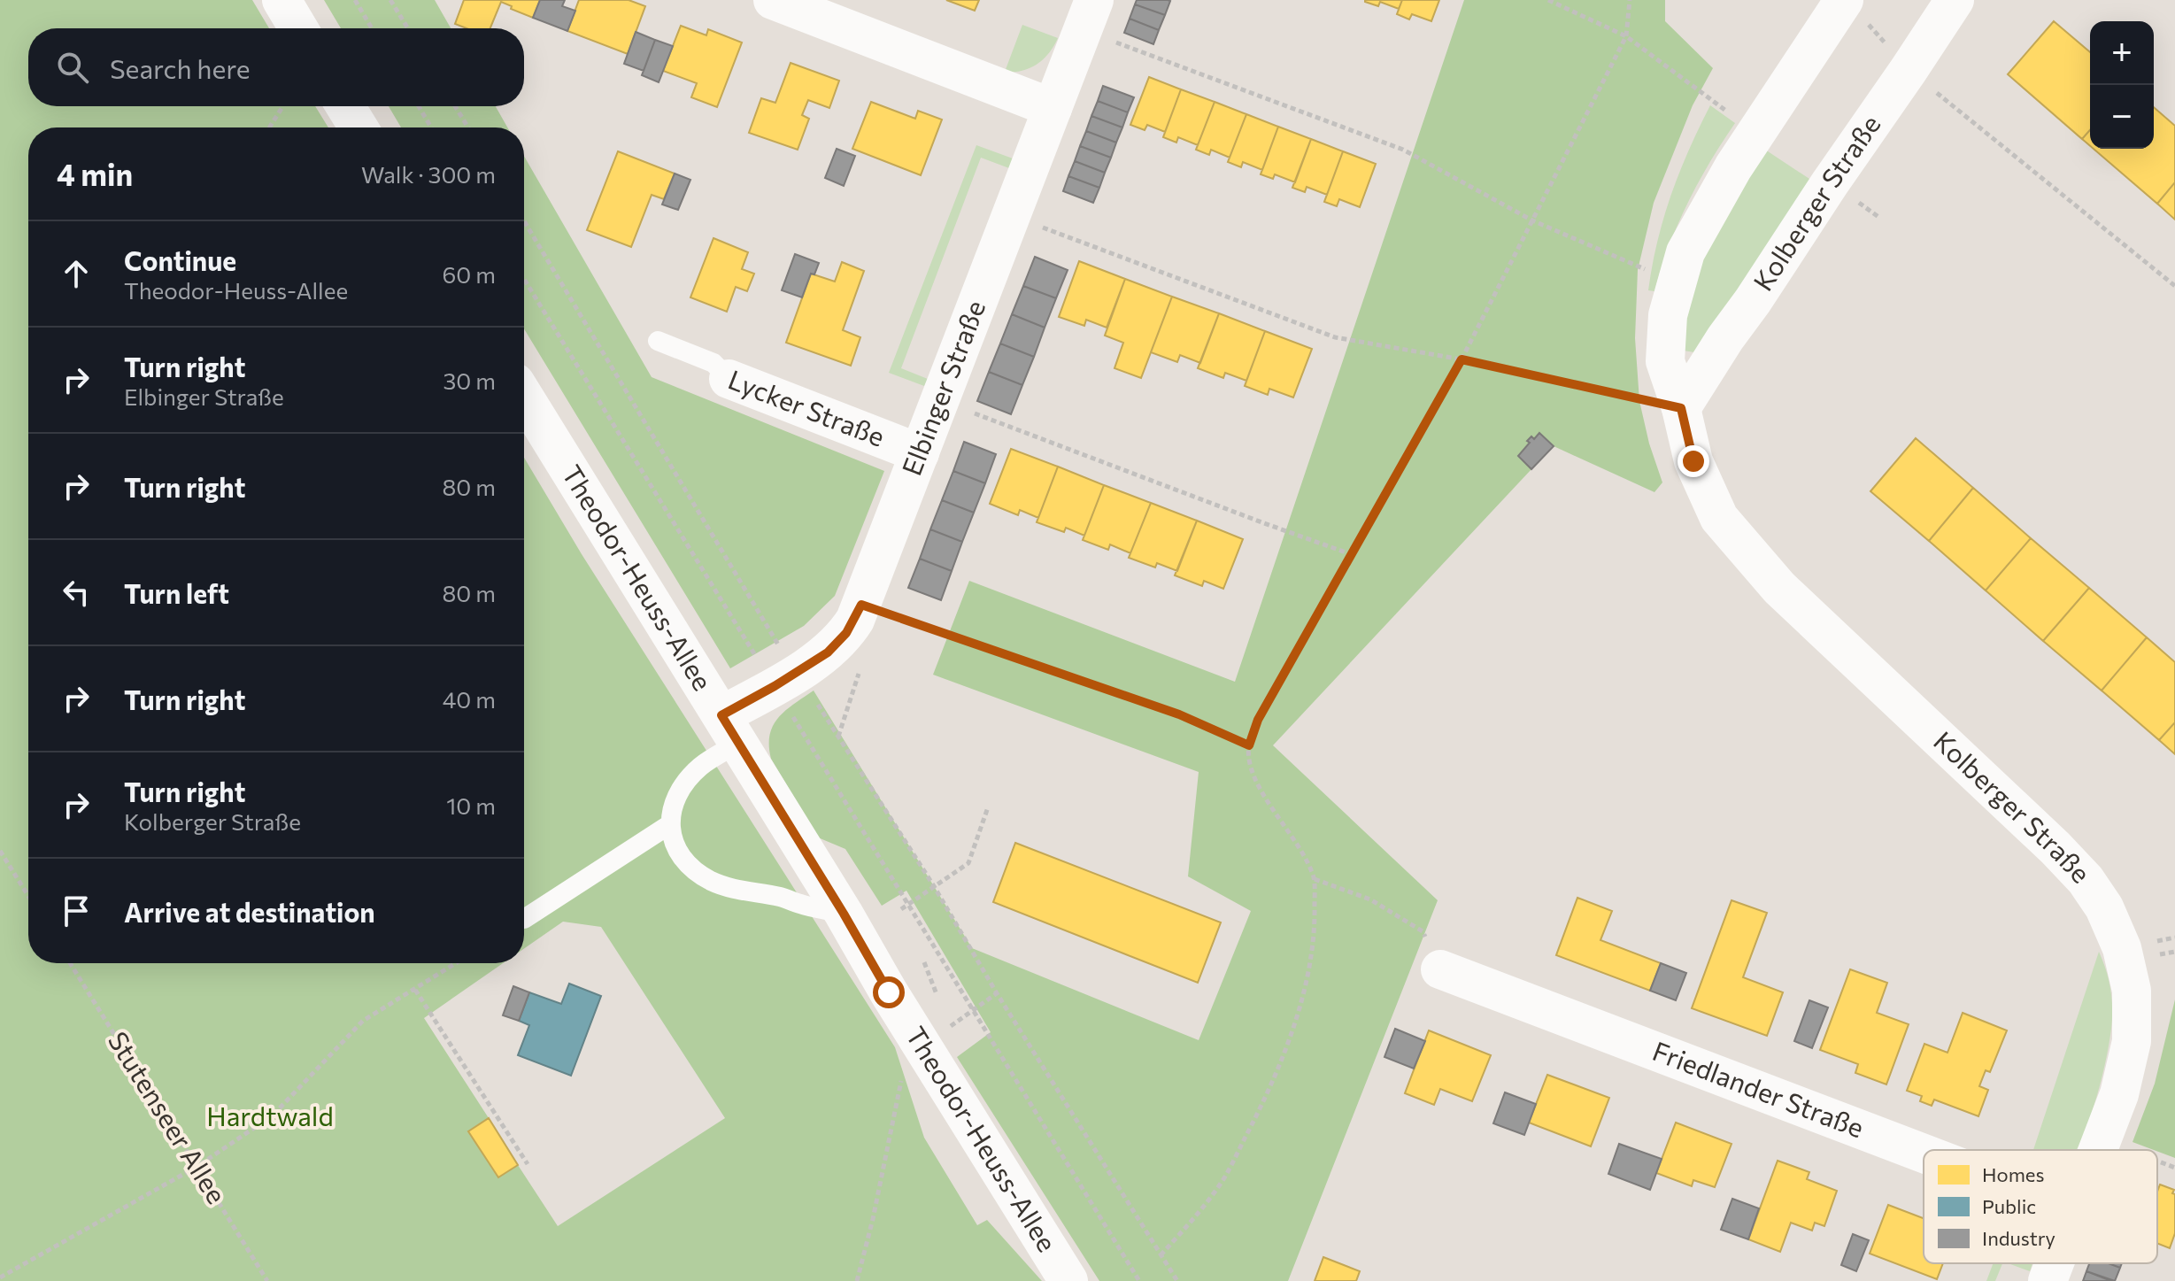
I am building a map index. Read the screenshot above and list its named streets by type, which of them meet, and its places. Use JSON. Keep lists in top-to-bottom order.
{
  "streets": {
    "street": [
      "Kolberger Straße",
      "Elbinger Straße",
      "Lycker Straße",
      "Theodor-Heuss-Allee",
      "Friedlander Straße"
    ],
    "path": ["Stutenseer Allee"]
  },
  "crossings": [
    ["Elbinger Straße", "Lycker Straße"],
    ["Elbinger Straße", "Theodor-Heuss-Allee"]
  ],
  "parks": ["Hardtwald"],
  "legend": ["Homes", "Public", "Industry"],
  "page": {
    "map_buttons": ["+", "−"],
    "search": "Search here",
    "heading": ["4 min", "Walk · 300 m"],
    "list": [
      ["Continue", "Theodor-Heuss-Allee", "60 m"],
      ["Turn right", "Elbinger Straße", "30 m"],
      ["Turn right", "80 m"],
      ["Turn left", "80 m"],
      ["Turn right", "40 m"],
      ["Turn right", "Kolberger Straße", "10 m"],
      "Arrive at destination"
    ]
  }
}
